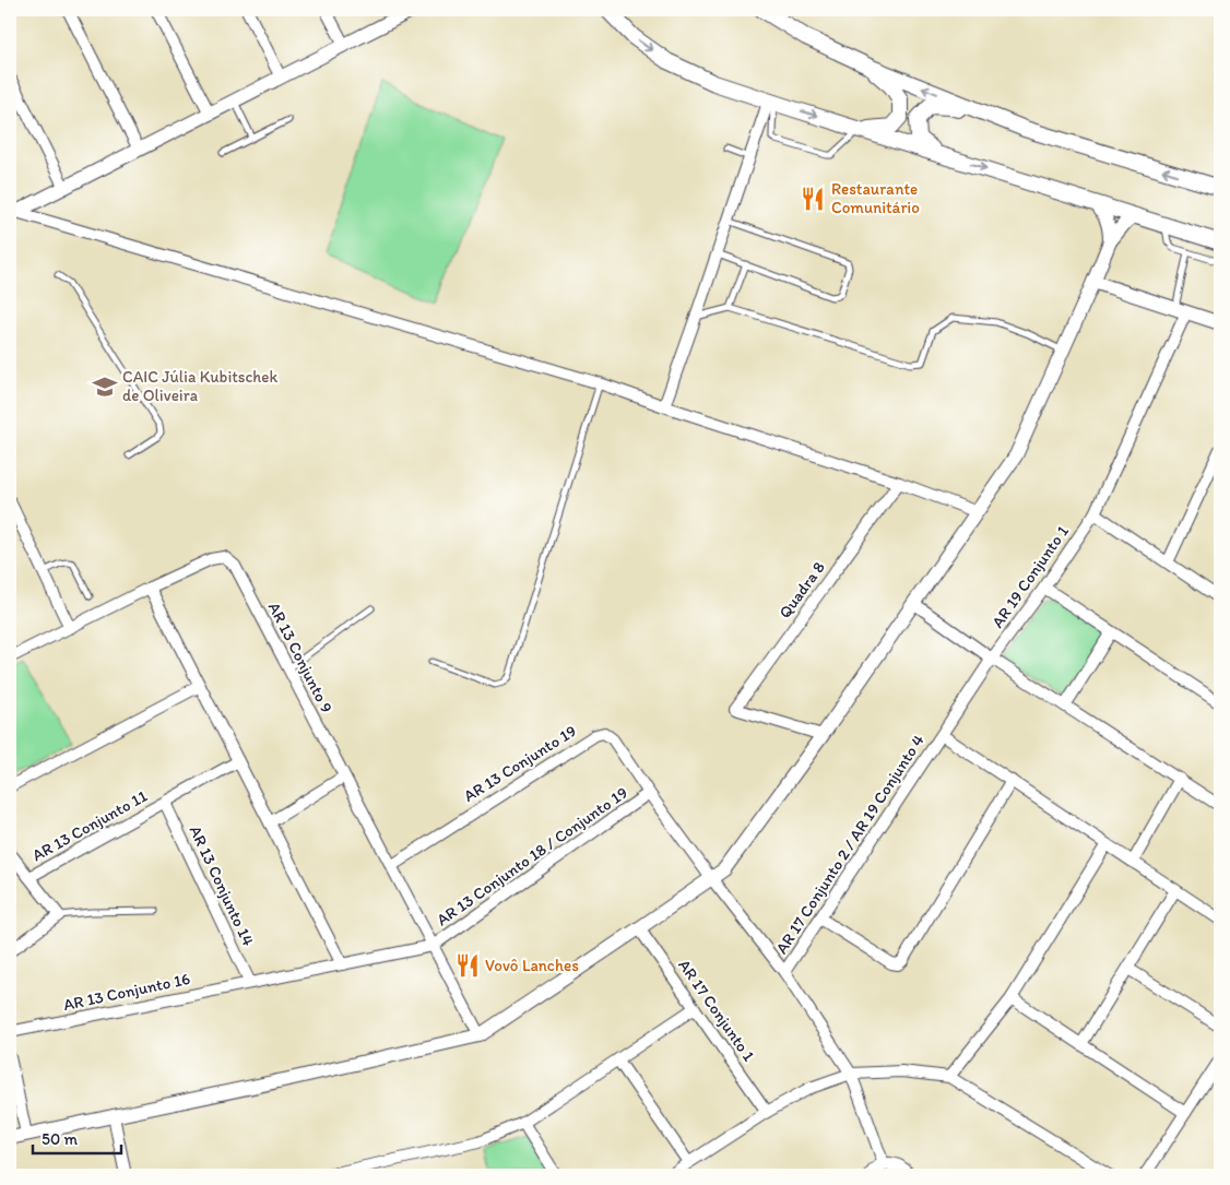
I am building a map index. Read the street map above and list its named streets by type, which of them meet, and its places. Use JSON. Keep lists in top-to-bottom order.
{
  "streets": {
    "street": [
      "AR 19 Conjunto 1",
      "Quadra 8",
      "AR 13 Conjunto 9",
      "AR 13 Conjunto 19",
      "AR 13 Conjunto 11",
      "AR 17 Conjunto 2 / AR 19 Conjunto 4",
      "AR 13 Conjunto 18 / Conjunto 19",
      "AR 13 Conjunto 14",
      "AR 13 Conjunto 16",
      "AR 17 Conjunto 1"
    ]
  },
  "crossings": [
    ["AR 19 Conjunto 1", "AR 17 Conjunto 2 / AR 19 Conjunto 4"],
    ["AR 13 Conjunto 9", "AR 13 Conjunto 19"],
    ["AR 13 Conjunto 9", "AR 13 Conjunto 18 / Conjunto 19"],
    ["AR 13 Conjunto 9", "AR 13 Conjunto 16"],
    ["AR 13 Conjunto 19", "AR 13 Conjunto 18 / Conjunto 19"],
    ["AR 13 Conjunto 11", "AR 13 Conjunto 14"],
    ["AR 13 Conjunto 18 / Conjunto 19", "AR 13 Conjunto 16"],
    ["AR 13 Conjunto 14", "AR 13 Conjunto 16"]
  ],
  "places": {
    "restaurant": ["Restaurante Comunitário", "Vovô Lanches"],
    "school or university": ["CAIC Júlia Kubitschek de Oliveira"]
  },
  "scale_bar": "50 m"
}
